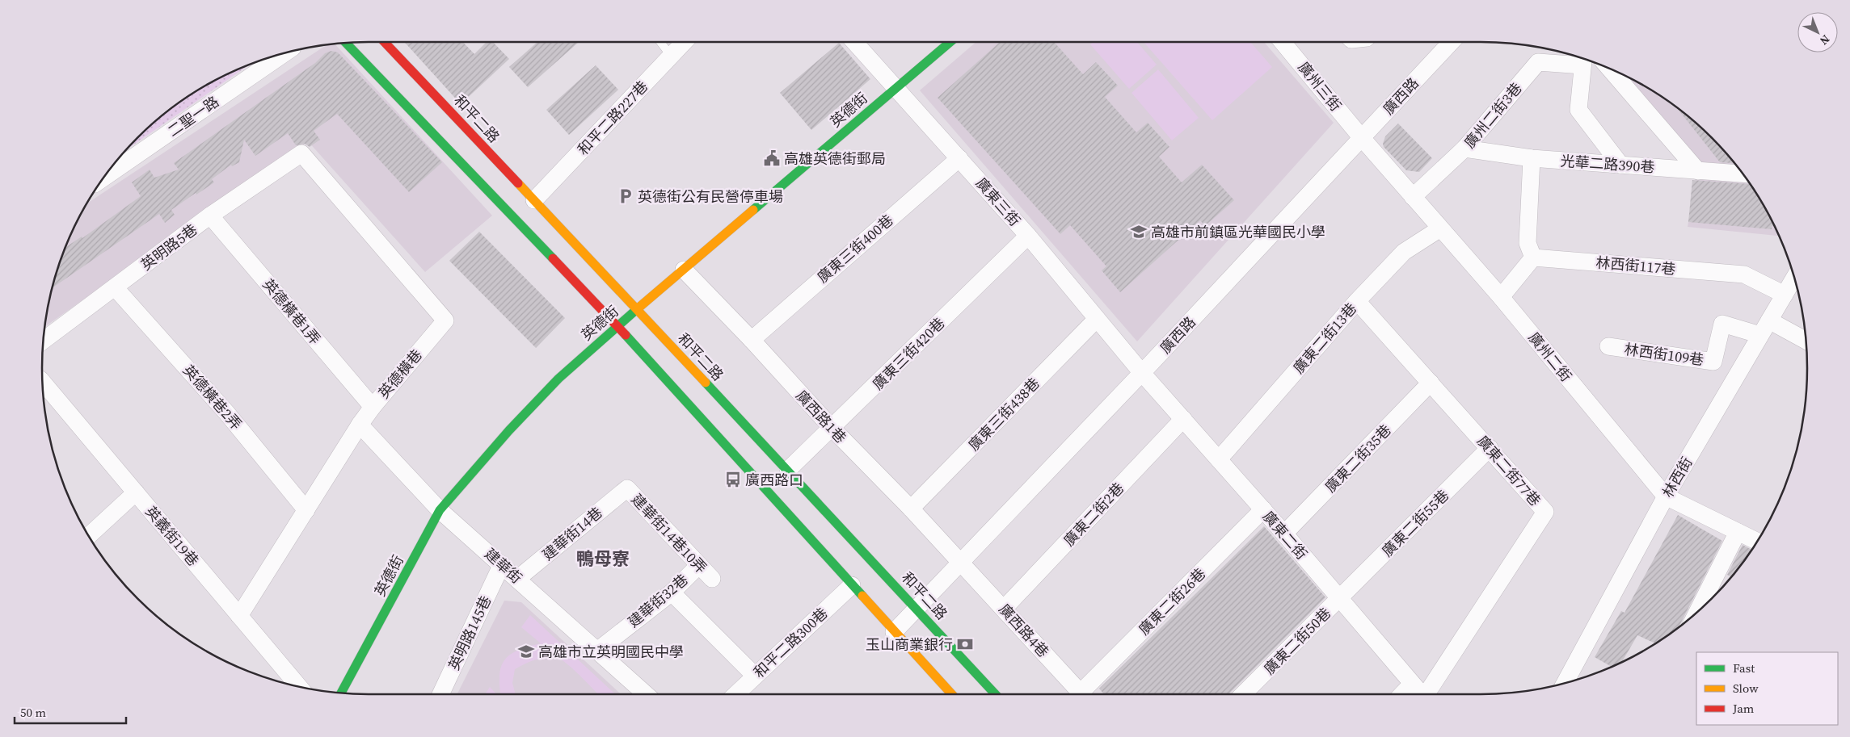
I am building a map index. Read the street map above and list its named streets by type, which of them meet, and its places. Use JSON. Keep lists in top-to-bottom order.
{
  "streets": {
    "street": [
      "廣州三街",
      "廣西路",
      "英德街",
      "廣州二街3巷",
      "二聖一路",
      "和平二路227巷",
      "和平二路",
      "光華二路390巷",
      "廣東三街",
      "英明路5巷",
      "廣東三街400巷",
      "林西街117巷",
      "英德橫巷1弄",
      "廣東二街13巷",
      "廣東三街420巷",
      "林西街109巷",
      "廣州二街",
      "英德橫巷",
      "英德橫巷2弄",
      "廣東三街438巷",
      "廣西路1巷",
      "廣東二街35巷",
      "廣東二街77巷",
      "林西街",
      "廣東二街2巷",
      "廣東二街55巷",
      "建華街14巷",
      "建華街14巷10弄",
      "廣東二街",
      "英義街19巷",
      "建華街",
      "建華街32巷",
      "廣東二街26巷",
      "廣西路4巷",
      "英明路145巷",
      "廣東二街50巷",
      "和平二路300巷"
    ]
  },
  "crossings": [
    ["廣州三街", "廣西路"],
    ["廣州三街", "廣州二街"],
    ["廣西路", "和平二路"],
    ["廣西路", "廣東三街"],
    ["廣西路", "廣州二街"],
    ["廣西路", "廣西路1巷"],
    ["廣西路", "廣東二街"],
    ["廣西路", "廣西路4巷"],
    ["英德街", "和平二路"],
    ["英德街", "廣東三街"],
    ["英德街", "廣西路1巷"],
    ["英德街", "建華街"],
    ["廣州二街3巷", "光華二路390巷"],
    ["廣州二街3巷", "廣州二街"],
    ["和平二路227巷", "和平二路"],
    ["和平二路", "廣東三街420巷"],
    ["廣東三街", "廣東三街400巷"],
    ["廣東三街", "廣東三街420巷"],
    ["廣東三街", "廣東三街438巷"],
    ["廣東三街", "廣東二街"],
    ["英明路5巷", "英德橫巷1弄"],
    ["英明路5巷", "英德橫巷"],
    ["英明路5巷", "英德橫巷2弄"],
    ["廣東三街400巷", "廣西路1巷"],
    ["林西街117巷", "林西街"],
    ["英德橫巷1弄", "英德橫巷"],
    ["廣東二街13巷", "廣州二街"],
    ["廣東二街13巷", "廣東二街77巷"],
    ["廣東二街13巷", "廣東二街"],
    ["廣東三街420巷", "廣西路1巷"],
    ["林西街109巷", "林西街"],
    ["廣州二街", "林西街"],
    ["英德橫巷", "英德橫巷2弄"],
    ["英德橫巷", "英義街19巷"],
    ["英德橫巷", "建華街"],
    ["廣東三街438巷", "廣西路1巷"],
    ["廣西路1巷", "廣西路4巷"],
    ["廣東二街35巷", "廣東二街77巷"],
    ["廣東二街35巷", "廣東二街"],
    ["廣東二街77巷", "廣東二街55巷"],
    ["廣東二街2巷", "廣東二街"],
    ["廣東二街2巷", "廣西路4巷"],
    ["廣東二街55巷", "廣東二街"],
    ["廣東二街55巷", "廣東二街50巷"],
    ["建華街14巷", "建華街14巷10弄"],
    ["建華街14巷", "建華街"],
    ["建華街14巷10弄", "建華街32巷"],
    ["廣東二街", "廣東二街26巷"],
    ["廣東二街", "廣東二街50巷"],
    ["建華街", "建華街32巷"],
    ["建華街", "英明路145巷"]
  ],
  "districts": ["鴨母寮"],
  "places": {
    "public building": ["高雄英德街郵局"],
    "parking": ["英德街公有民營停車場"],
    "school or university": ["高雄市前鎮區光華國民小學", "高雄市立英明國民中學"],
    "bus stop": ["廣西路口"],
    "bank": ["玉山商業銀行"]
  },
  "legend": ["Fast", "Slow", "Jam"],
  "scale_bar": "50 m",
  "north": "bottom right"
}
